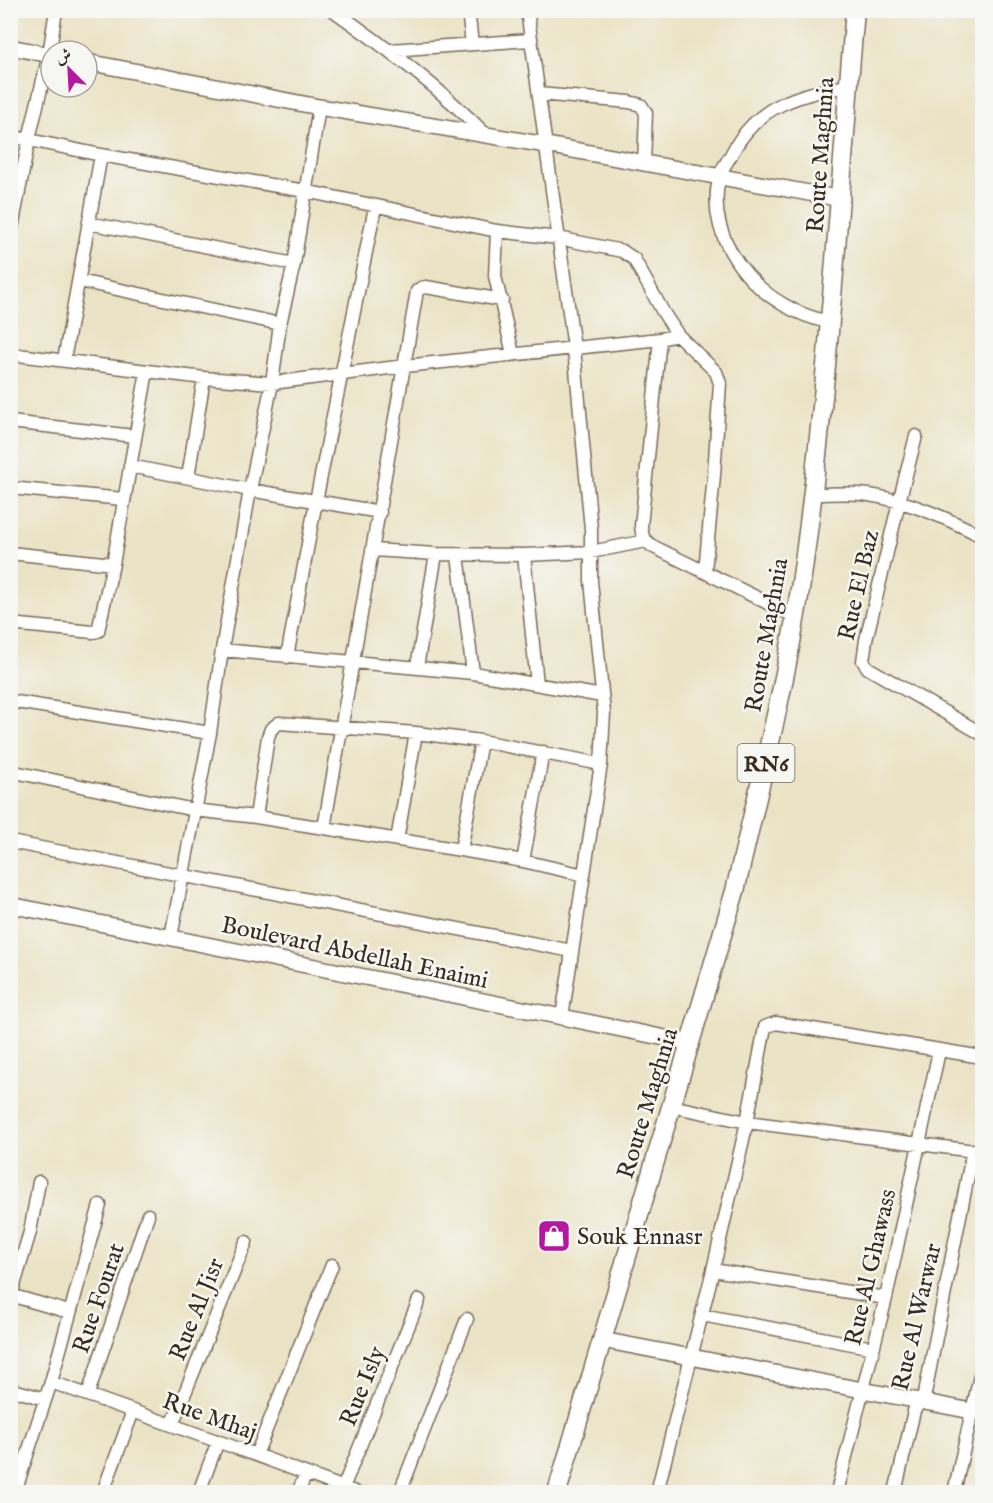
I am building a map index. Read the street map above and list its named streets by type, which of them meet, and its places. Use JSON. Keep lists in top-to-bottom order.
{
  "streets": {
    "main road": ["Route Maghnia", "RN6"],
    "street": [
      "Rue El Baz",
      "Boulevard Abdellah Enaimi",
      "Rue Al Ghawass",
      "Rue Fourat",
      "Rue Al Jisr",
      "Rue Al Warwar",
      "Rue Isly",
      "Rue Mhaj"
    ]
  },
  "crossings": [
    ["Route Maghnia", "Rue El Baz"],
    ["Route Maghnia", "Boulevard Abdellah Enaimi"],
    ["Rue Fourat", "Rue Mhaj"],
    ["Rue Al Jisr", "Rue Mhaj"],
    ["Rue Isly", "Rue Mhaj"]
  ],
  "places": {
    "shop": ["Souk Ennasr"]
  },
  "north": "top left"
}
